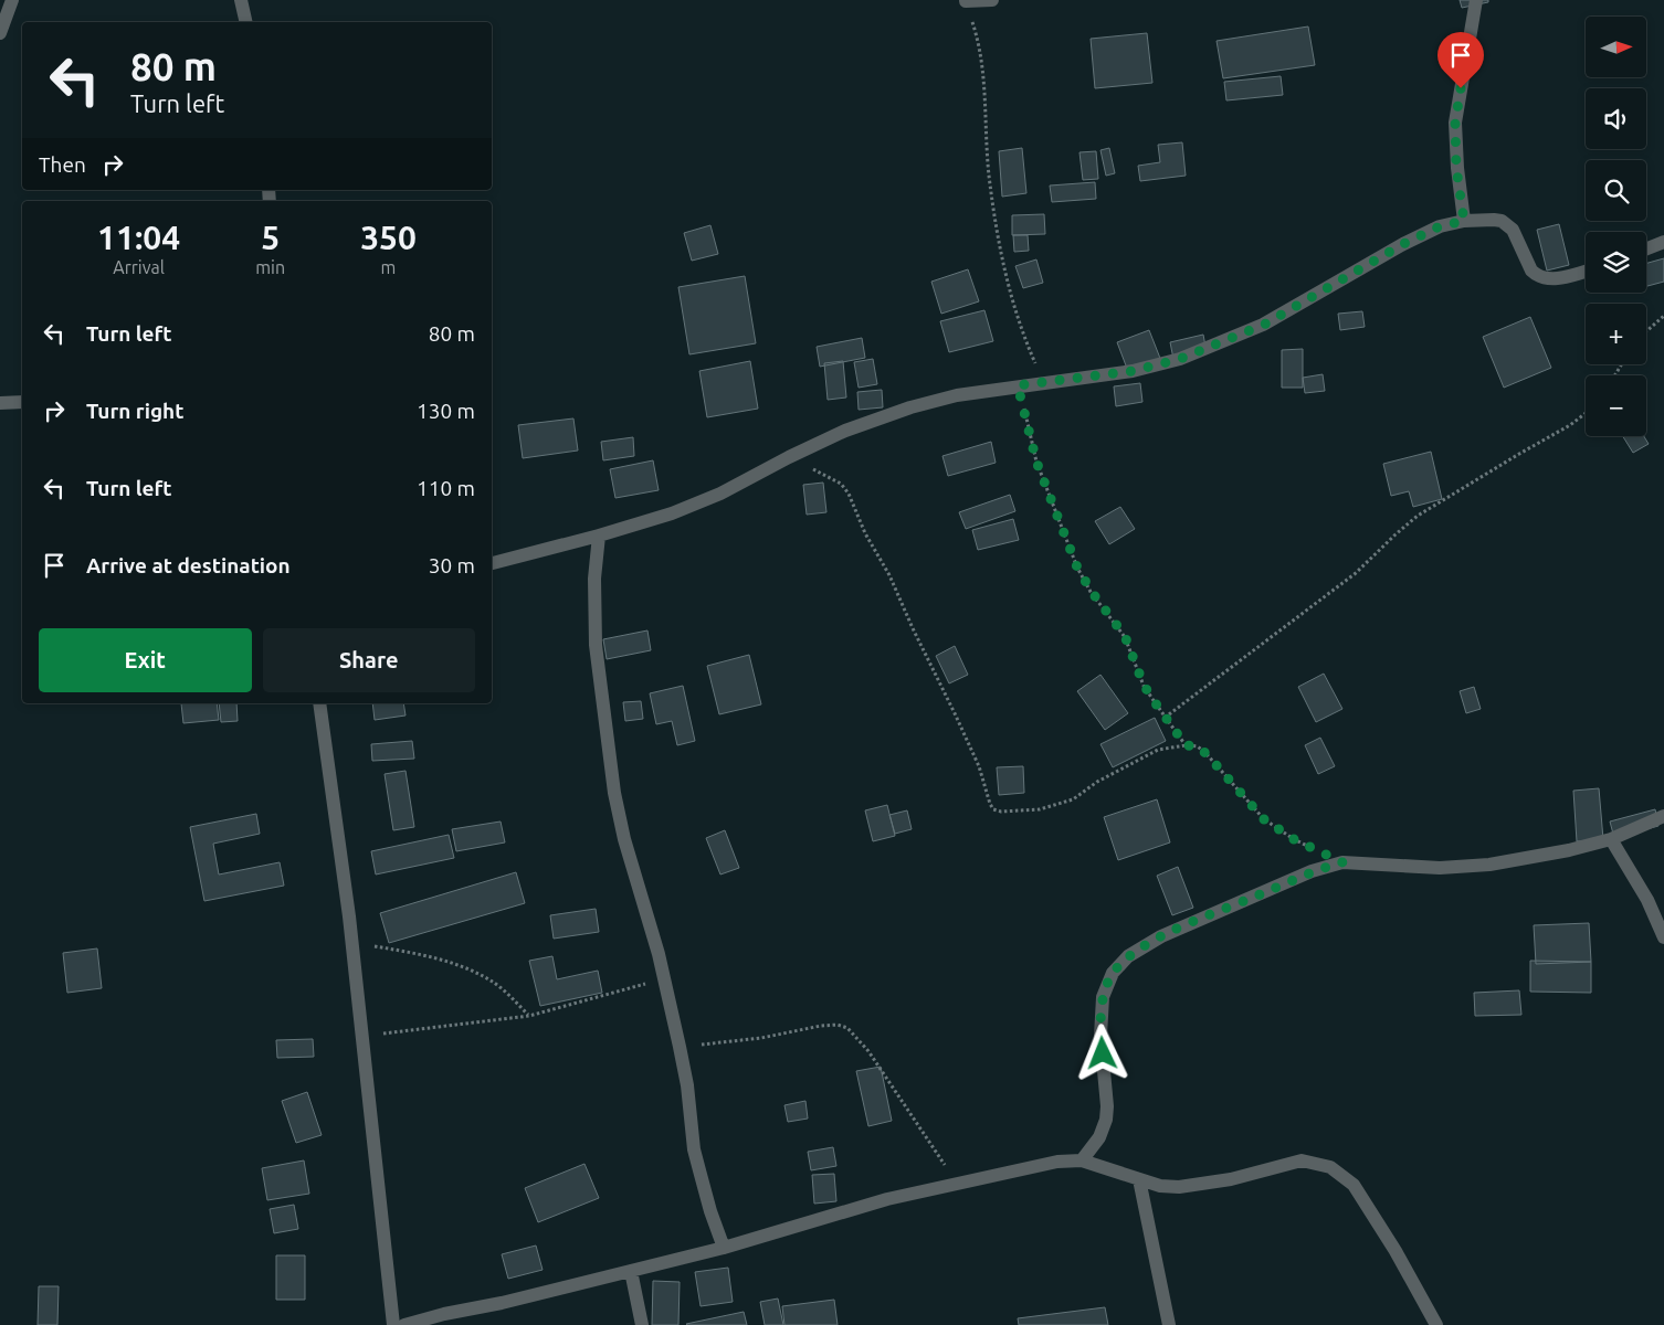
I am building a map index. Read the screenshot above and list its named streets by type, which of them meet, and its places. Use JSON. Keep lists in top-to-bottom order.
{
  "north": "right",
  "page": {
    "map_buttons": ["+", "−"],
    "turn": ["80 m", "Turn left"],
    "then": "Then",
    "eta": [
      "11:04",
      "Arrival",
      "5",
      "min",
      "350",
      "m"
    ],
    "list": [
      {
        "name": "Turn left",
        "value": "80 m"
      },
      {
        "name": "Turn right",
        "value": "130 m"
      },
      {
        "name": "Turn left",
        "value": "110 m"
      },
      {
        "name": "Arrive at destination",
        "value": "30 m"
      }
    ],
    "buttons": ["Exit", "Share"]
  }
}
